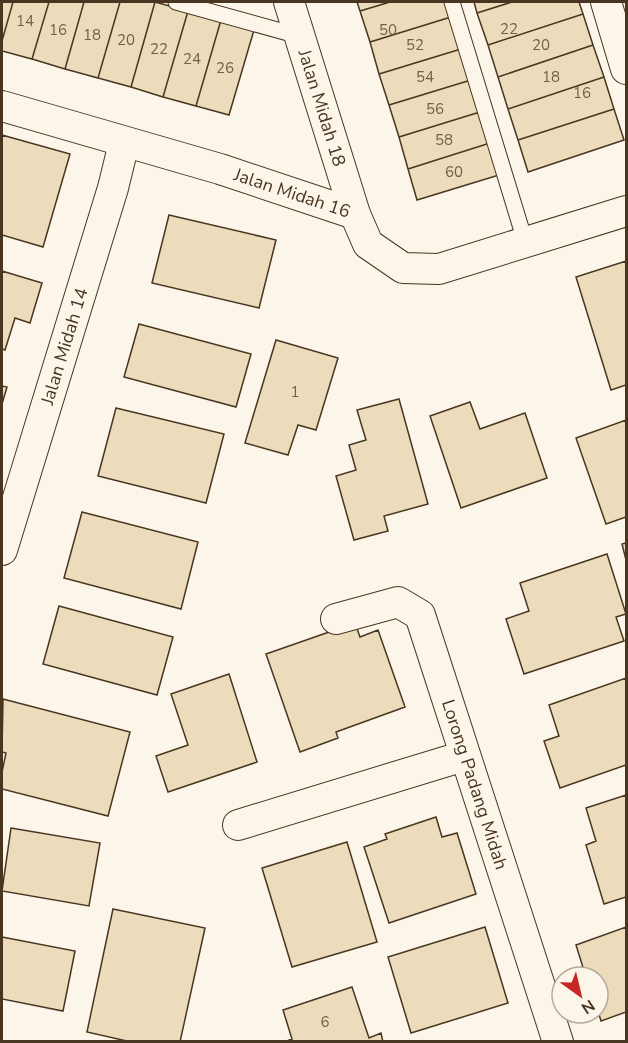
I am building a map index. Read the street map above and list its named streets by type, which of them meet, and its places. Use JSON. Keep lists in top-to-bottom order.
{
  "streets": {
    "street": [
      "Jalan Midah 18",
      "Jalan Midah 16",
      "Jalan Midah 14",
      "Lorong Padang Midah"
    ]
  },
  "crossings": [
    ["Jalan Midah 18", "Jalan Midah 16"],
    ["Jalan Midah 16", "Jalan Midah 14"]
  ],
  "house_numbers": [
    "14",
    "22",
    "16",
    "50",
    "18",
    "20",
    "52",
    "20",
    "22",
    "24",
    "26",
    "54",
    "18",
    "16",
    "56",
    "58",
    "60",
    "1",
    "6"
  ],
  "north": "bottom right"
}
